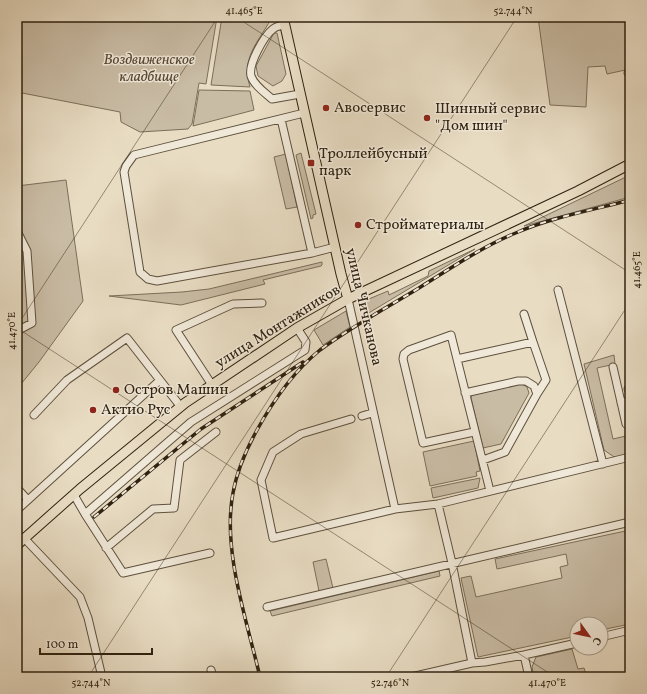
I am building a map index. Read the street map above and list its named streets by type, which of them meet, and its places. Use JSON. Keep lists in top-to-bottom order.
{
  "streets": {
    "main road": ["улица Чичканова", "улица Монтажников"]
  },
  "crossings": [
    ["улица Чичканова", "улица Монтажников"]
  ],
  "parks": ["Воздвиженское кладбище"],
  "places": {
    "other": [
      "Авосервис",
      "Шинный сервис \"Дом шин\"",
      "Стройматериалы",
      "Остров Машин",
      "Актио Рус"
    ],
    "transit": ["Троллейбусный парк"]
  },
  "scale_bar": "100 m",
  "north": "bottom right",
  "coordinates": [
    "41.465°E",
    "52.744°N",
    "41.470°E",
    "52.746°N"
  ]
}
